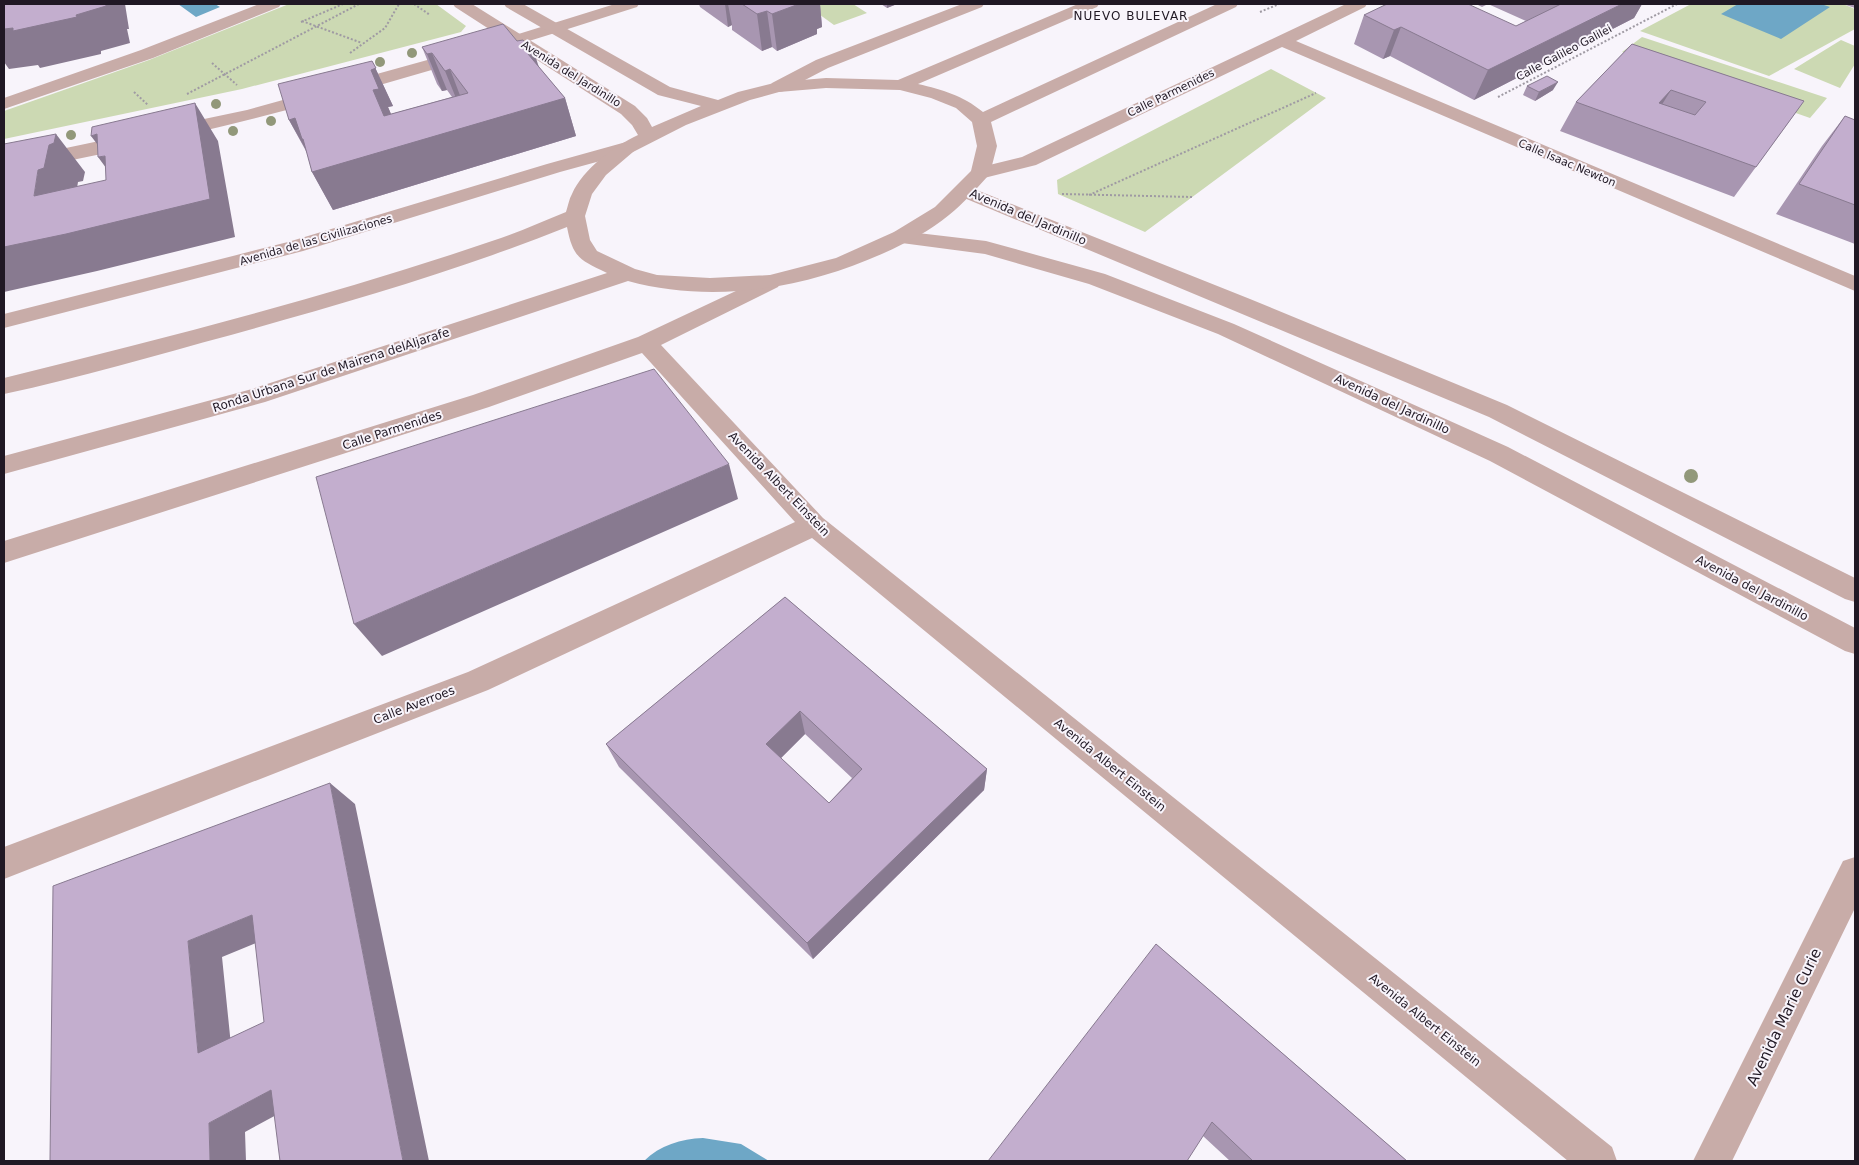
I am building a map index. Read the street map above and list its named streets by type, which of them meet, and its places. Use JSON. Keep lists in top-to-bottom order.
{
  "streets": {
    "street": [
      "Avenida del Jardinillo",
      "Calle Parmenides",
      "Calle Isaac Newton",
      "Avenida de las Civilizaciones",
      "Ronda Urbana Sur de Mairena delAljarafe",
      "Avenida Albert Einstein",
      "Calle Averroes",
      "Avenida Marie Curie"
    ],
    "path": ["Calle Galileo Galilei"]
  },
  "crossings": [
    ["Calle Galileo Galilei", "Calle Isaac Newton"],
    ["Calle Parmenides", "Calle Isaac Newton"],
    ["Calle Parmenides", "Avenida Albert Einstein"],
    ["Avenida Albert Einstein", "Calle Averroes"]
  ],
  "districts": ["NUEVO BULEVAR"]
}
